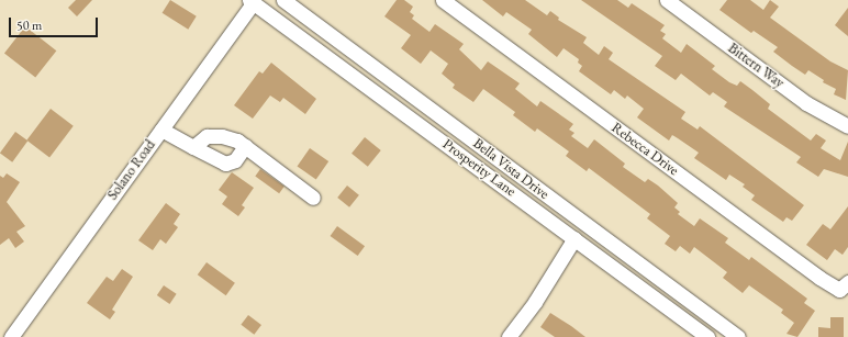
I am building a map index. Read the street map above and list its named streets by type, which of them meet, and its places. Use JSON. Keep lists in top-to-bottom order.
{
  "streets": {
    "street": [
      "Bittern Way",
      "Rebecca Drive",
      "Prosperity Lane",
      "Bella Vista Drive",
      "Solano Road"
    ]
  },
  "crossings": [
    ["Prosperity Lane", "Solano Road"]
  ],
  "scale_bar": "50 m"
}
